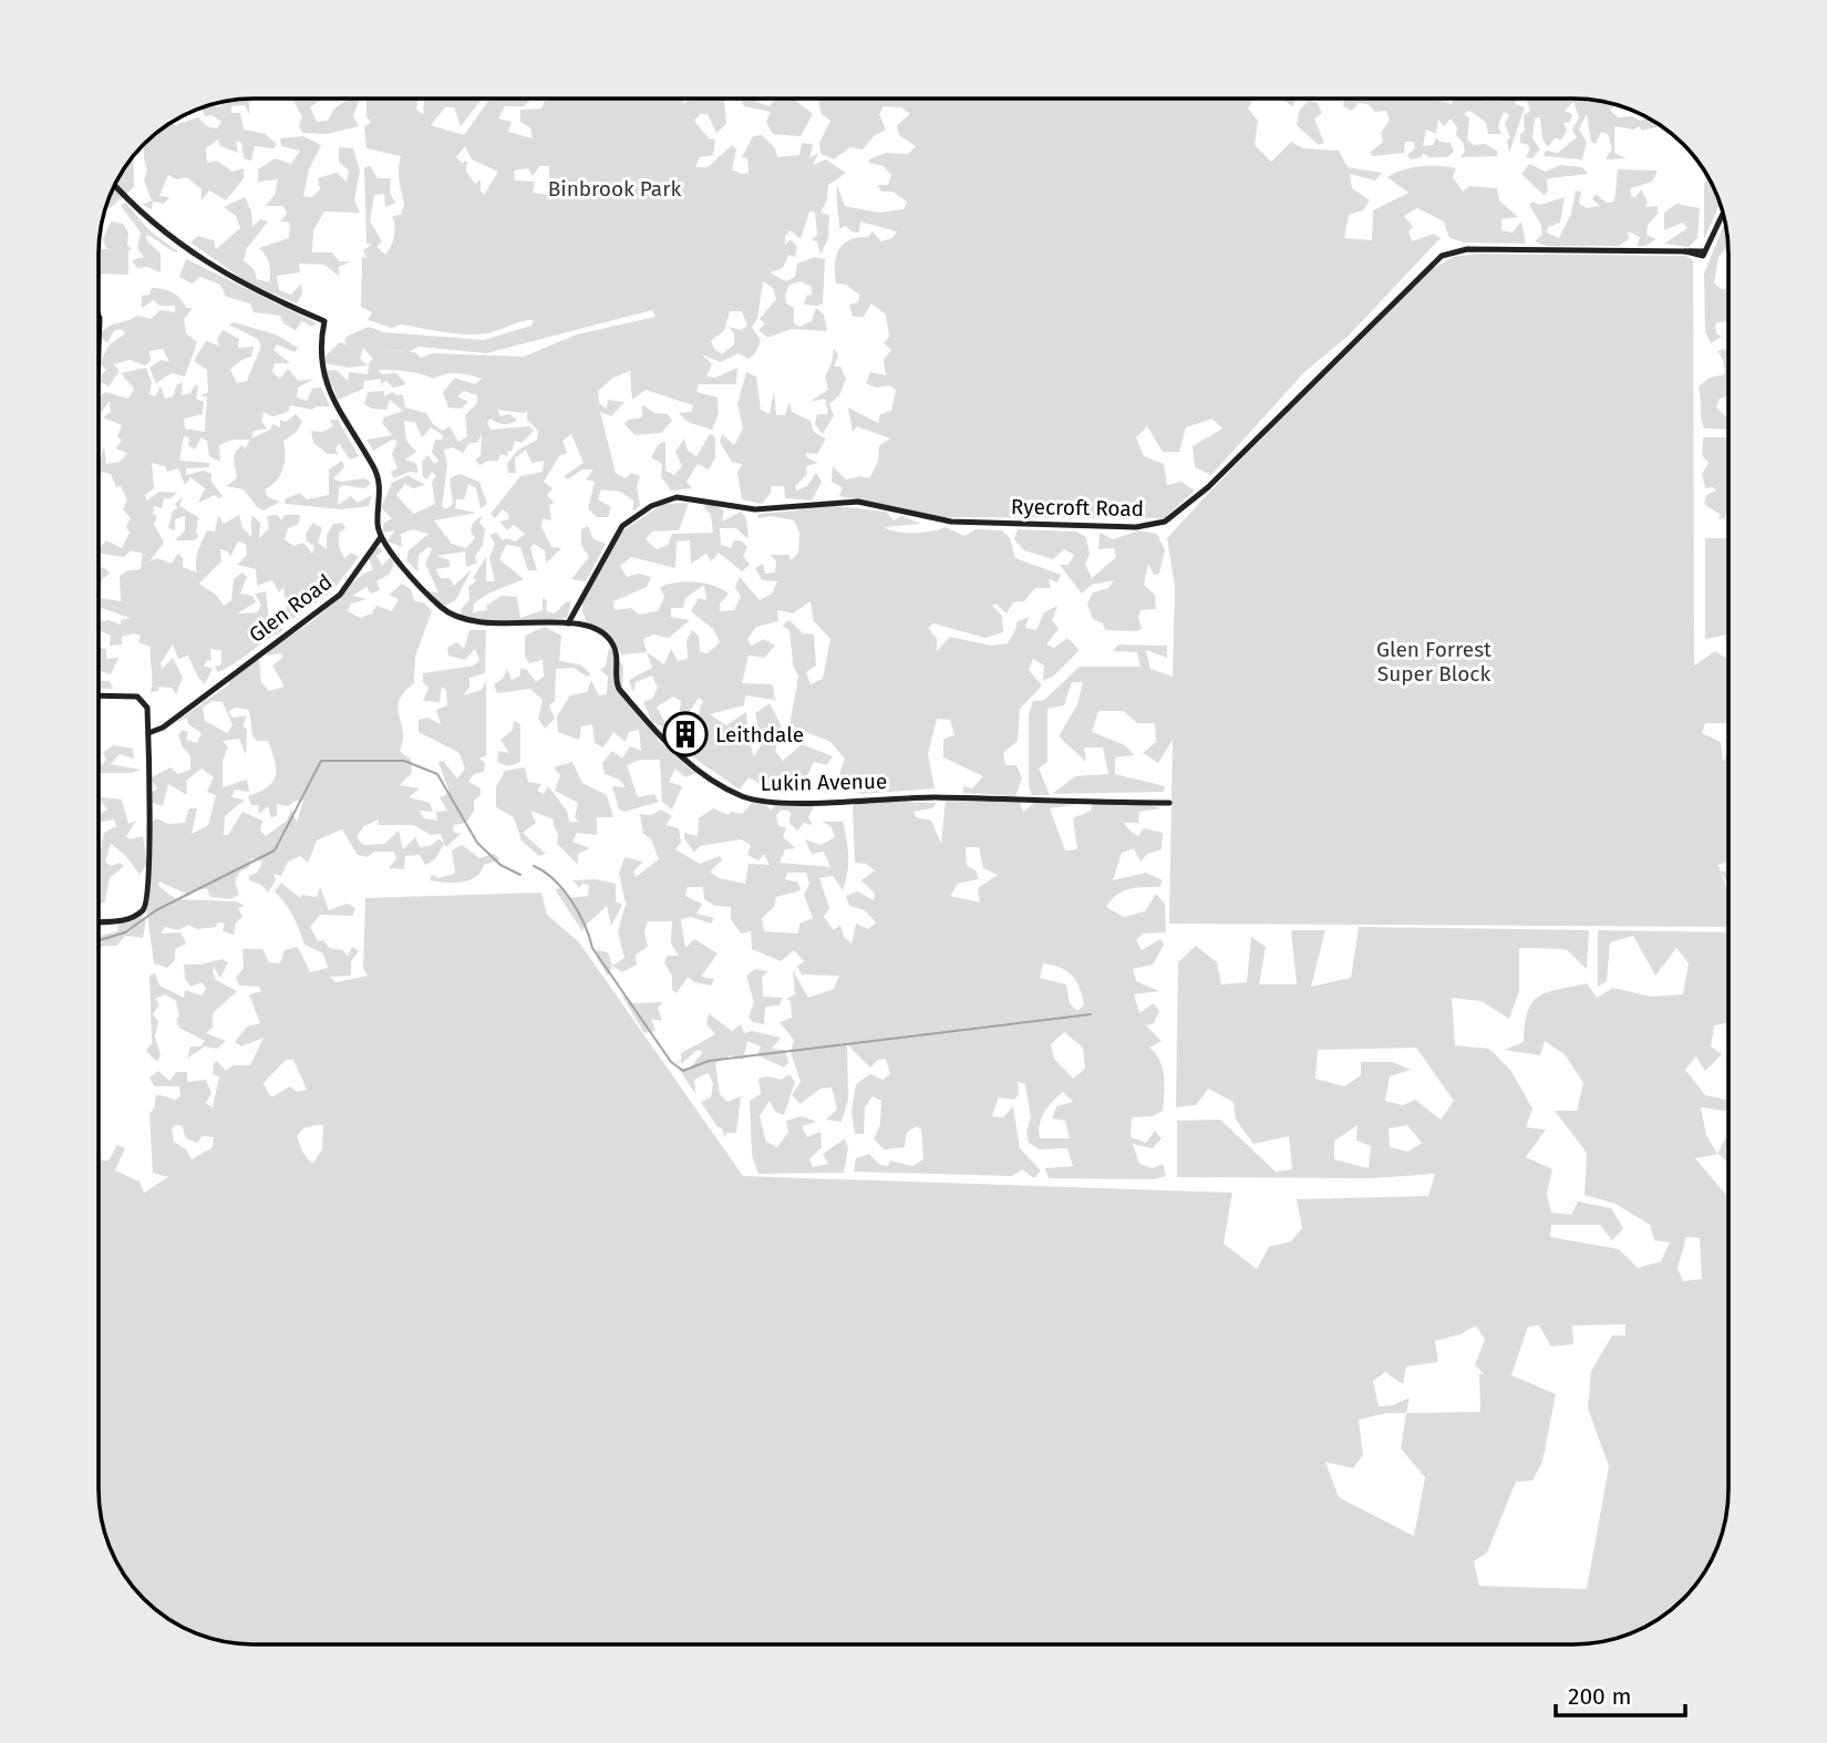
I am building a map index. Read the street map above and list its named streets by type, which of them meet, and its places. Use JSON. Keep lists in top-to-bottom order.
{
  "streets": {
    "street": ["Ryecroft Road", "Glen Road", "Lukin Avenue"]
  },
  "crossings": [
    ["Ryecroft Road", "Lukin Avenue"]
  ],
  "parks": ["Binbrook Park", "Glen Forrest Super Block"],
  "places": {
    "building": ["Leithdale"]
  },
  "scale_bar": "200 m"
}
